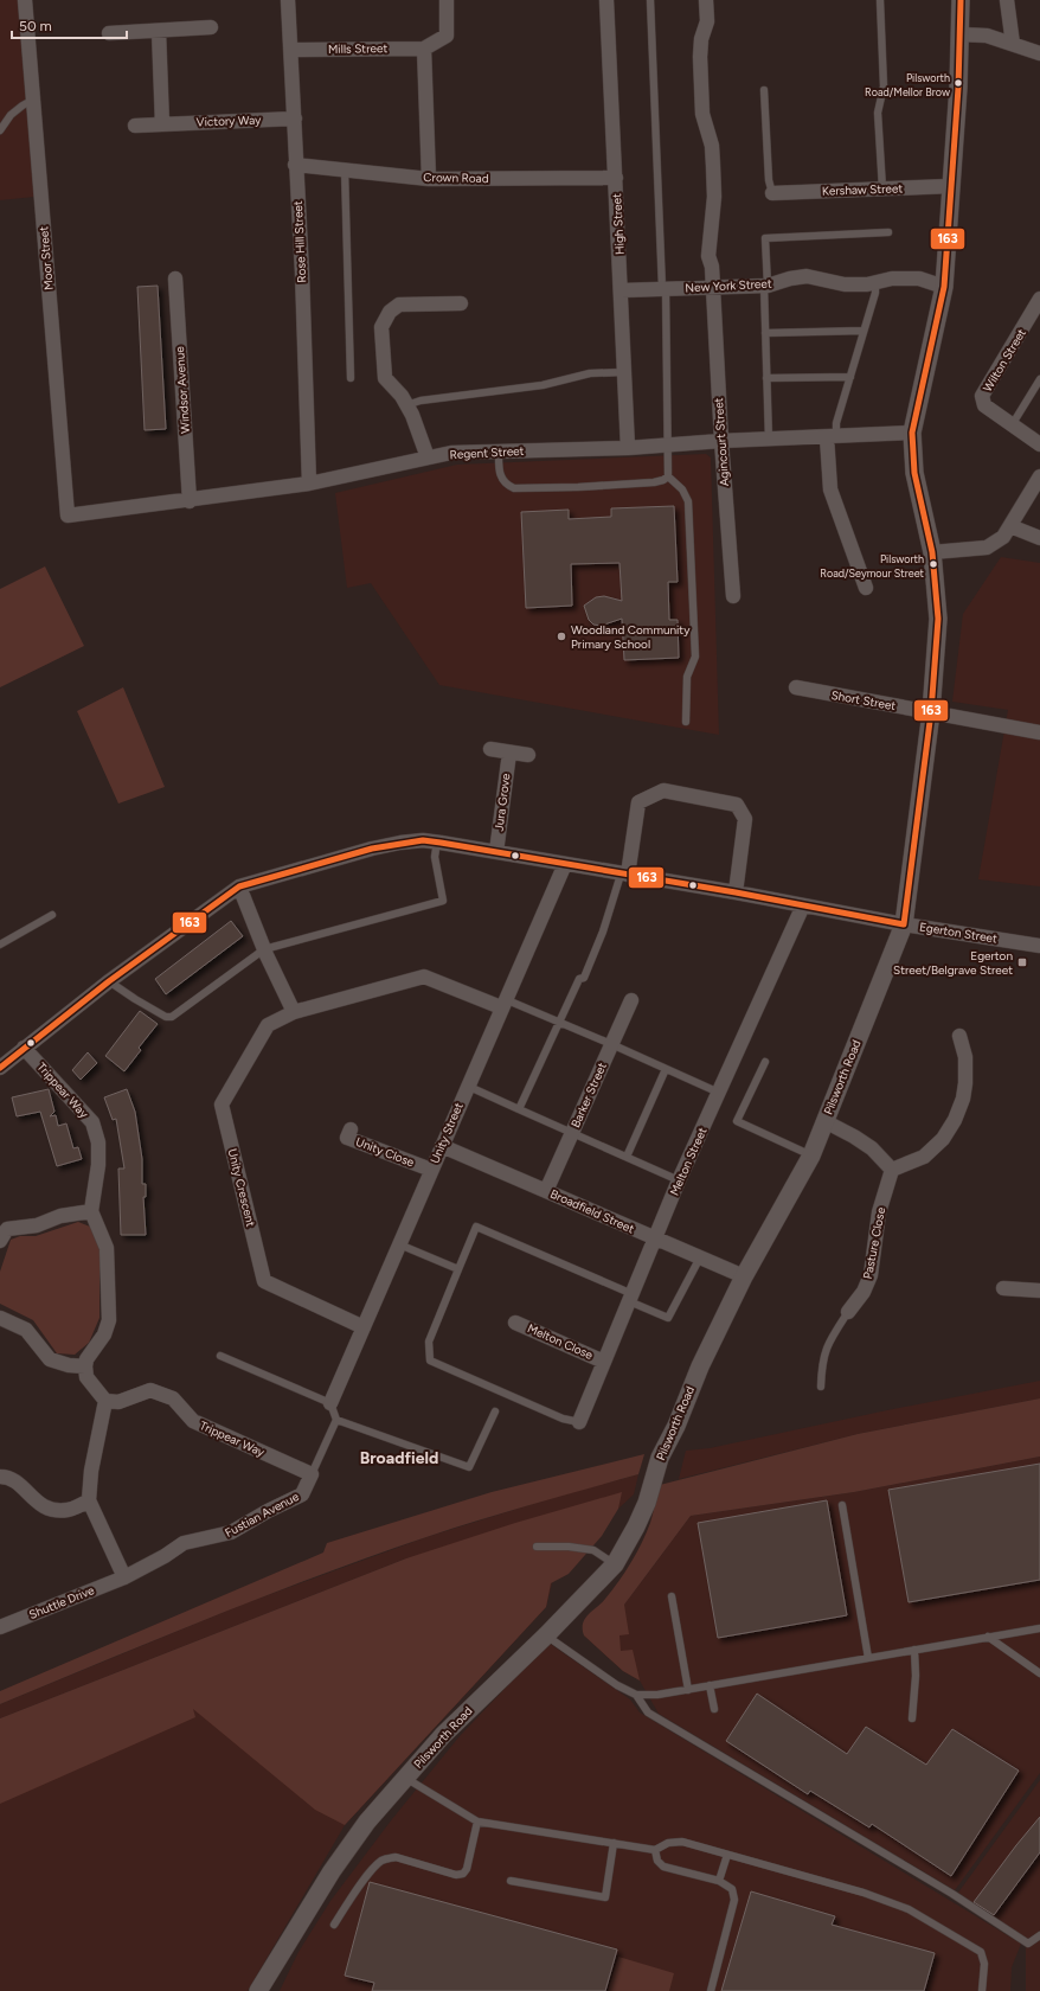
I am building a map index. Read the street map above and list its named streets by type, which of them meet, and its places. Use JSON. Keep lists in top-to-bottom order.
{
  "streets": {
    "street": [
      "Mills Street",
      "Victory Way",
      "Crown Road",
      "Kershaw Street",
      "High Street",
      "Rose Hill Street",
      "Moor Street",
      "New York Street",
      "Wilton Street",
      "Windsor Avenue",
      "Agincourt Street",
      "Regent Street",
      "Short Street",
      "Jura Grove",
      "Egerton Street",
      "Pilsworth Road",
      "Trippear Way",
      "Barker Street",
      "Unity Street",
      "Unity Close",
      "Melton Street",
      "Unity Crescent",
      "Broadfield Street",
      "Pasture Close",
      "Melton Close",
      "Fustian Avenue",
      "Shuttle Drive"
    ]
  },
  "crossings": [
    ["Mills Street", "Rose Hill Street"],
    ["Victory Way", "Rose Hill Street"],
    ["Crown Road", "High Street"],
    ["Crown Road", "Rose Hill Street"],
    ["Kershaw Street", "Pilsworth Road"],
    ["High Street", "New York Street"],
    ["High Street", "Regent Street"],
    ["Rose Hill Street", "Regent Street"],
    ["Moor Street", "Regent Street"],
    ["New York Street", "Agincourt Street"],
    ["New York Street", "Pilsworth Road"],
    ["Windsor Avenue", "Regent Street"],
    ["Agincourt Street", "Regent Street"],
    ["Regent Street", "Pilsworth Road"],
    ["Short Street", "Pilsworth Road"],
    ["Jura Grove", "Egerton Street"],
    ["Egerton Street", "Pilsworth Road"],
    ["Egerton Street", "Unity Street"],
    ["Egerton Street", "Melton Street"],
    ["Pilsworth Road", "Broadfield Street"],
    ["Trippear Way", "Fustian Avenue"],
    ["Barker Street", "Broadfield Street"],
    ["Unity Street", "Unity Close"],
    ["Unity Street", "Unity Crescent"],
    ["Unity Street", "Broadfield Street"],
    ["Melton Street", "Broadfield Street"],
    ["Melton Street", "Melton Close"],
    ["Fustian Avenue", "Shuttle Drive"]
  ],
  "districts": ["Broadfield"],
  "places": {
    "other": ["Pilsworth Road/Mellor Brow", "Pilsworth Road/Seymour Street", "Woodland Community Primary School"],
    "transit": ["Egerton Street/Belgrave Street"]
  },
  "lines": ["transit line 163"],
  "scale_bar": "50 m"
}
